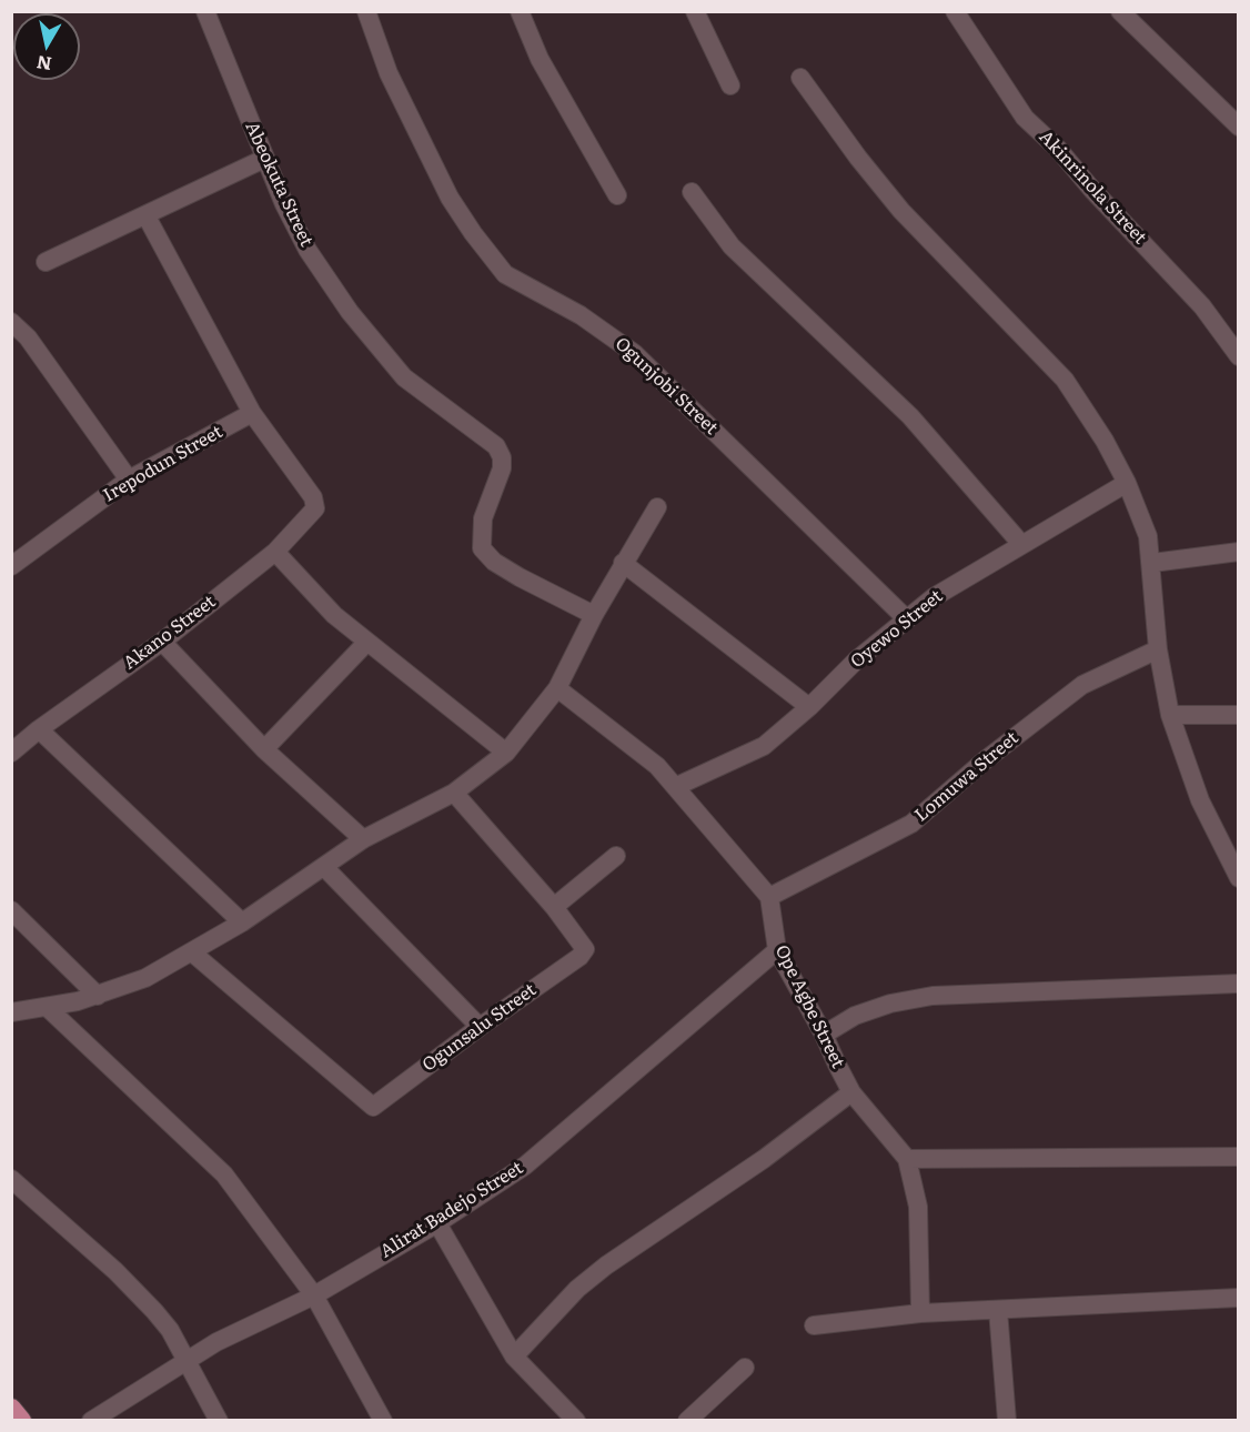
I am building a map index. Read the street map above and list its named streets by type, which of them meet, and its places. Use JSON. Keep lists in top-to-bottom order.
{
  "streets": {
    "street": [
      "Abeokuta Street",
      "Akinrinola Street",
      "Ogunjobi Street",
      "Irepodun Street",
      "Oyewo Street",
      "Akano Street",
      "Lomuwa Street",
      "Ope Agbe Street",
      "Ogunsalu Street",
      "Alirat Badejo Street"
    ]
  },
  "crossings": [
    ["Ogunjobi Street", "Oyewo Street"],
    ["Irepodun Street", "Akano Street"],
    ["Lomuwa Street", "Ope Agbe Street"],
    ["Ope Agbe Street", "Alirat Badejo Street"]
  ],
  "north": "bottom"
}
